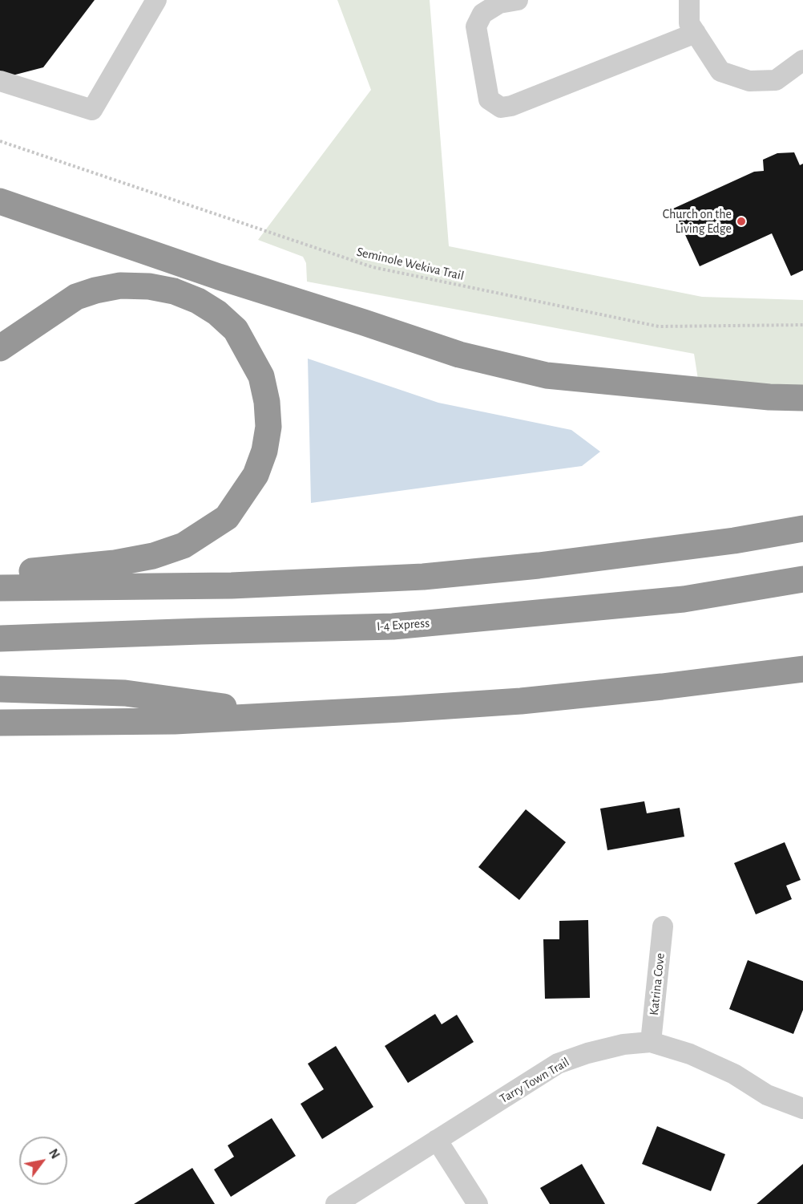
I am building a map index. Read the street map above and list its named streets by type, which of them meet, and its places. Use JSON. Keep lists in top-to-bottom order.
{
  "streets": {
    "highway": ["I-4 Express"],
    "street": ["Katrina Cove", "Tarry Town Trail"],
    "path": ["Seminole Wekiva Trail"]
  },
  "crossings": [
    ["Katrina Cove", "Tarry Town Trail"]
  ],
  "places": ["Church on the Living Edge"],
  "north": "top right"
}
